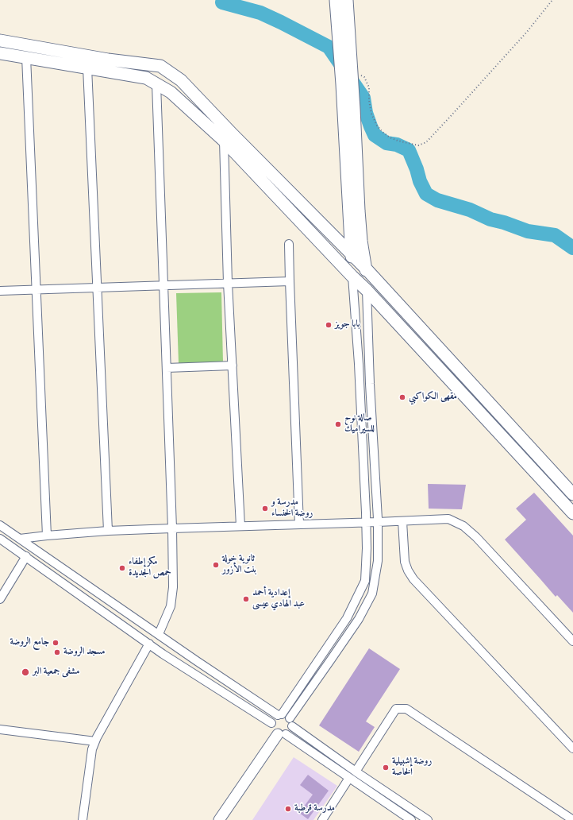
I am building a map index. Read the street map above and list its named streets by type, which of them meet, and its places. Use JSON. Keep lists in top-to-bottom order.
{
  "places": [
    "بابا جويز",
    "مقهى الكواكبي",
    "صالة نوح للسيراميك",
    "مدرسة و روضة الخنساء",
    "ثانوية خولة بنت الأزور",
    "مكز إطفاء حمص الجديدة",
    "إعدادية أحمد عبد الهادي عيسى",
    "جامع الروضة",
    "مسجد الروضة",
    "مشفى جمعية البر",
    "روضة إشبيلية الخاصة",
    "مدرسة قرطبة"
  ]
}
